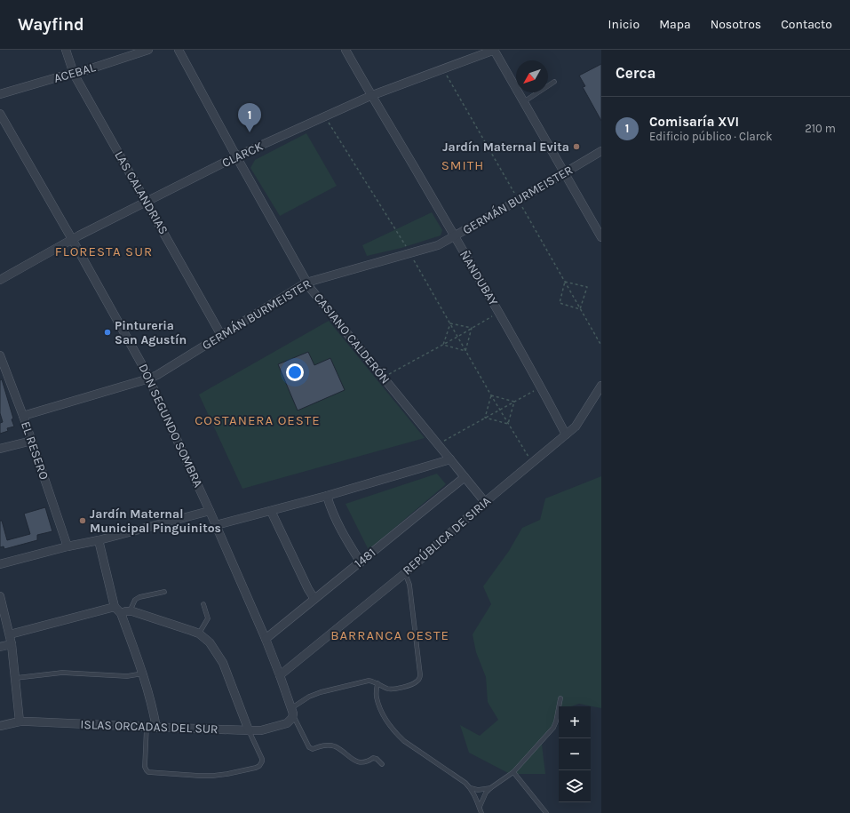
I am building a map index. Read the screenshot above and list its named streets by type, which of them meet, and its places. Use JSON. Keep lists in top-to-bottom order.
{
  "streets": {
    "street": [
      "ACEBAL",
      "CLARCK",
      "LAS CALANDRIAS",
      "GERMÁN BURMEISTER",
      "ÑANDUBAY",
      "CASIANO CALDERÓN",
      "DON SEGUNDO SOMBRA",
      "EL RESERO",
      "REPÚBLICA DE SIRIA",
      "1481",
      "ISLAS ORCADAS DEL SUR"
    ]
  },
  "crossings": [
    ["ACEBAL", "LAS CALANDRIAS"],
    ["CLARCK", "LAS CALANDRIAS"],
    ["CLARCK", "ÑANDUBAY"],
    ["CLARCK", "CASIANO CALDERÓN"],
    ["CLARCK", "DON SEGUNDO SOMBRA"],
    ["LAS CALANDRIAS", "GERMÁN BURMEISTER"],
    ["GERMÁN BURMEISTER", "ÑANDUBAY"],
    ["GERMÁN BURMEISTER", "CASIANO CALDERÓN"],
    ["GERMÁN BURMEISTER", "DON SEGUNDO SOMBRA"],
    ["GERMÁN BURMEISTER", "EL RESERO"],
    ["ÑANDUBAY", "REPÚBLICA DE SIRIA"],
    ["CASIANO CALDERÓN", "REPÚBLICA DE SIRIA"],
    ["CASIANO CALDERÓN", "1481"],
    ["DON SEGUNDO SOMBRA", "REPÚBLICA DE SIRIA"],
    ["DON SEGUNDO SOMBRA", "1481"],
    ["DON SEGUNDO SOMBRA", "ISLAS ORCADAS DEL SUR"]
  ],
  "districts": [
    "SMITH",
    "FLORESTA SUR",
    "COSTANERA OESTE",
    "BARRANCA OESTE"
  ],
  "places": ["Jardín Maternal Evita", "Pintureria San Agustín", "Jardín Maternal Municipal Pinguinitos"],
  "north": "bottom left",
  "page": {
    "header": "Wayfind",
    "nav": [
      "Inicio",
      "Mapa",
      "Nosotros",
      "Contacto"
    ],
    "heading": "Cerca",
    "list": [
      {
        "mark": "1",
        "name": "Comisaría XVI",
        "note": "Edificio público · Clarck",
        "value": "210 m"
      }
    ],
    "pins": "1",
    "map_buttons": ["+", "−"]
  }
}
